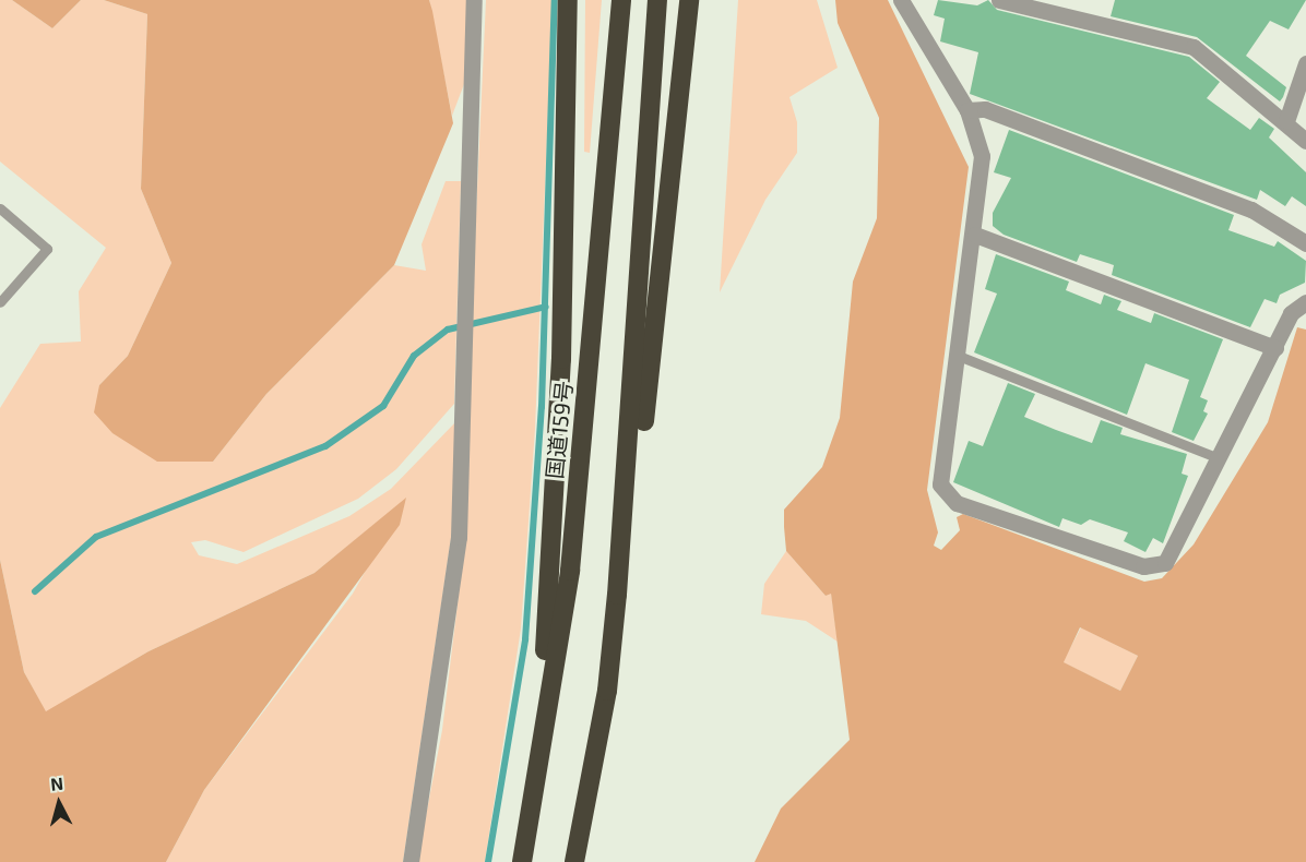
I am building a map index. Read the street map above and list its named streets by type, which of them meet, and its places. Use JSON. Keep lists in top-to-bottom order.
{
  "streets": {
    "highway": ["国道159号"]
  },
  "north": "top"
}
